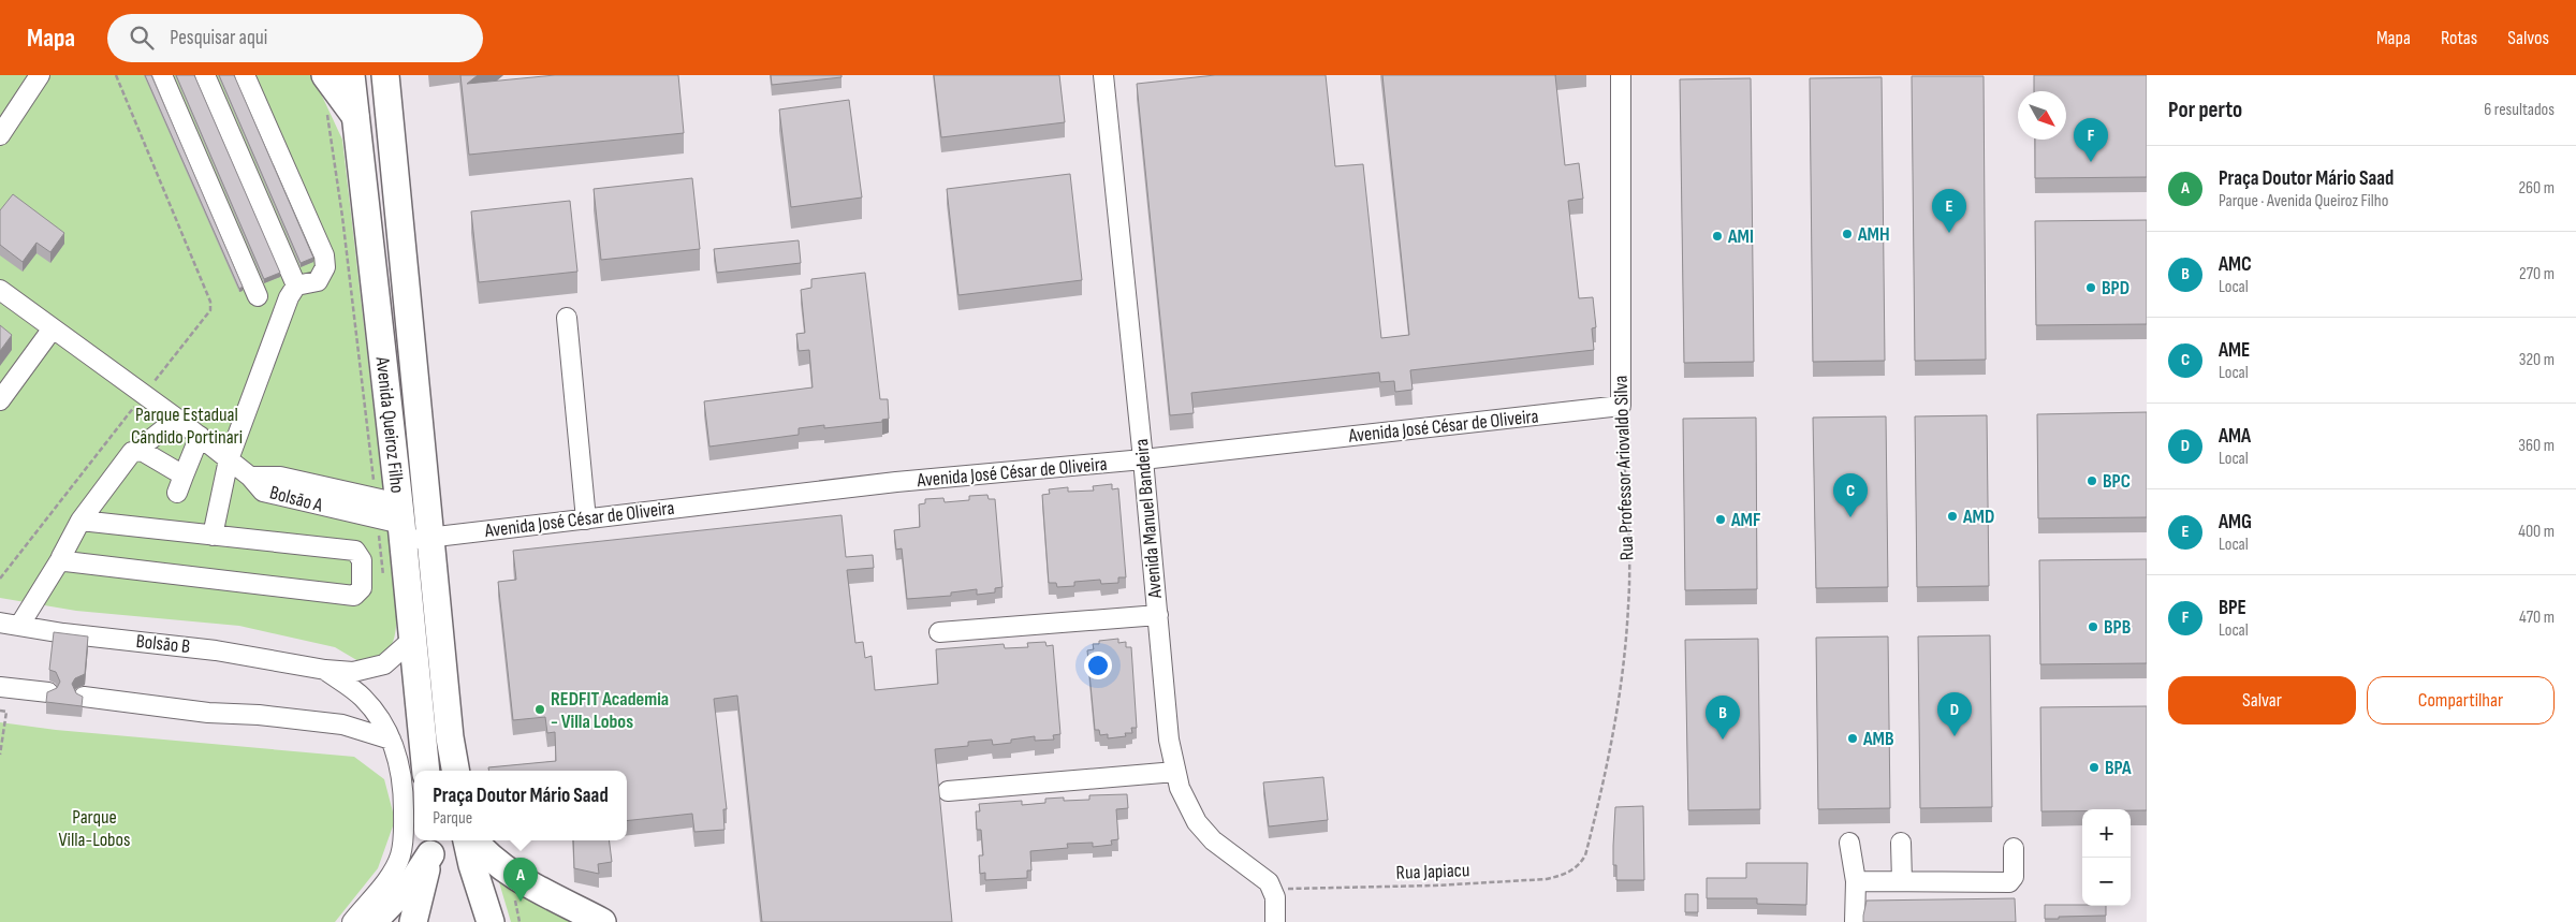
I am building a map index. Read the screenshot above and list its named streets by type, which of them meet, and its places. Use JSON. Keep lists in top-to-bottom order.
{
  "streets": {
    "highway": ["Avenida Queiroz Filho"],
    "street": [
      "Avenida José César de Oliveira",
      "Rua Professor Ariovaldo Silva",
      "Bolsão A",
      "Avenida Manuel Bandeira",
      "Bolsão B"
    ],
    "path": ["Rua Japiacu"]
  },
  "crossings": [
    ["Avenida Queiroz Filho", "Avenida José César de Oliveira"],
    ["Avenida Queiroz Filho", "Bolsão A"],
    ["Avenida Queiroz Filho", "Bolsão B"],
    ["Avenida José César de Oliveira", "Rua Professor Ariovaldo Silva"],
    ["Avenida José César de Oliveira", "Bolsão A"],
    ["Avenida José César de Oliveira", "Avenida Manuel Bandeira"],
    ["Rua Professor Ariovaldo Silva", "Rua Japiacu"],
    ["Avenida Manuel Bandeira", "Rua Japiacu"]
  ],
  "parks": ["Parque Estadual Cândido Portinari", "Parque Villa-Lobos"],
  "places": [
    "AMH",
    "AMI",
    "BPD",
    "BPC",
    "AMD",
    "AMF",
    "BPB",
    "REDFIT Academia - Villa Lobos",
    "AMB",
    "BPA"
  ],
  "north": "bottom right",
  "page": {
    "header": "Mapa",
    "search": "Pesquisar aqui",
    "nav": ["Mapa", "Rotas", "Salvos"],
    "heading": ["Por perto", "6 resultados"],
    "pins": [
      "F",
      "E",
      "C",
      "D",
      "B",
      "A"
    ],
    "list": [
      {
        "mark": "A",
        "name": "Praça Doutor Mário Saad",
        "note": "Parque · Avenida Queiroz Filho",
        "value": "260 m"
      },
      {
        "mark": "B",
        "name": "AMC",
        "note": "Local",
        "value": "270 m"
      },
      {
        "mark": "C",
        "name": "AME",
        "note": "Local",
        "value": "320 m"
      },
      {
        "mark": "D",
        "name": "AMA",
        "note": "Local",
        "value": "360 m"
      },
      {
        "mark": "E",
        "name": "AMG",
        "note": "Local",
        "value": "400 m"
      },
      {
        "mark": "F",
        "name": "BPE",
        "note": "Local",
        "value": "470 m"
      }
    ],
    "buttons": ["Salvar", "Compartilhar"],
    "popup": ["Praça Doutor Mário Saad", "Parque"],
    "map_buttons": ["+", "−"]
  }
}
